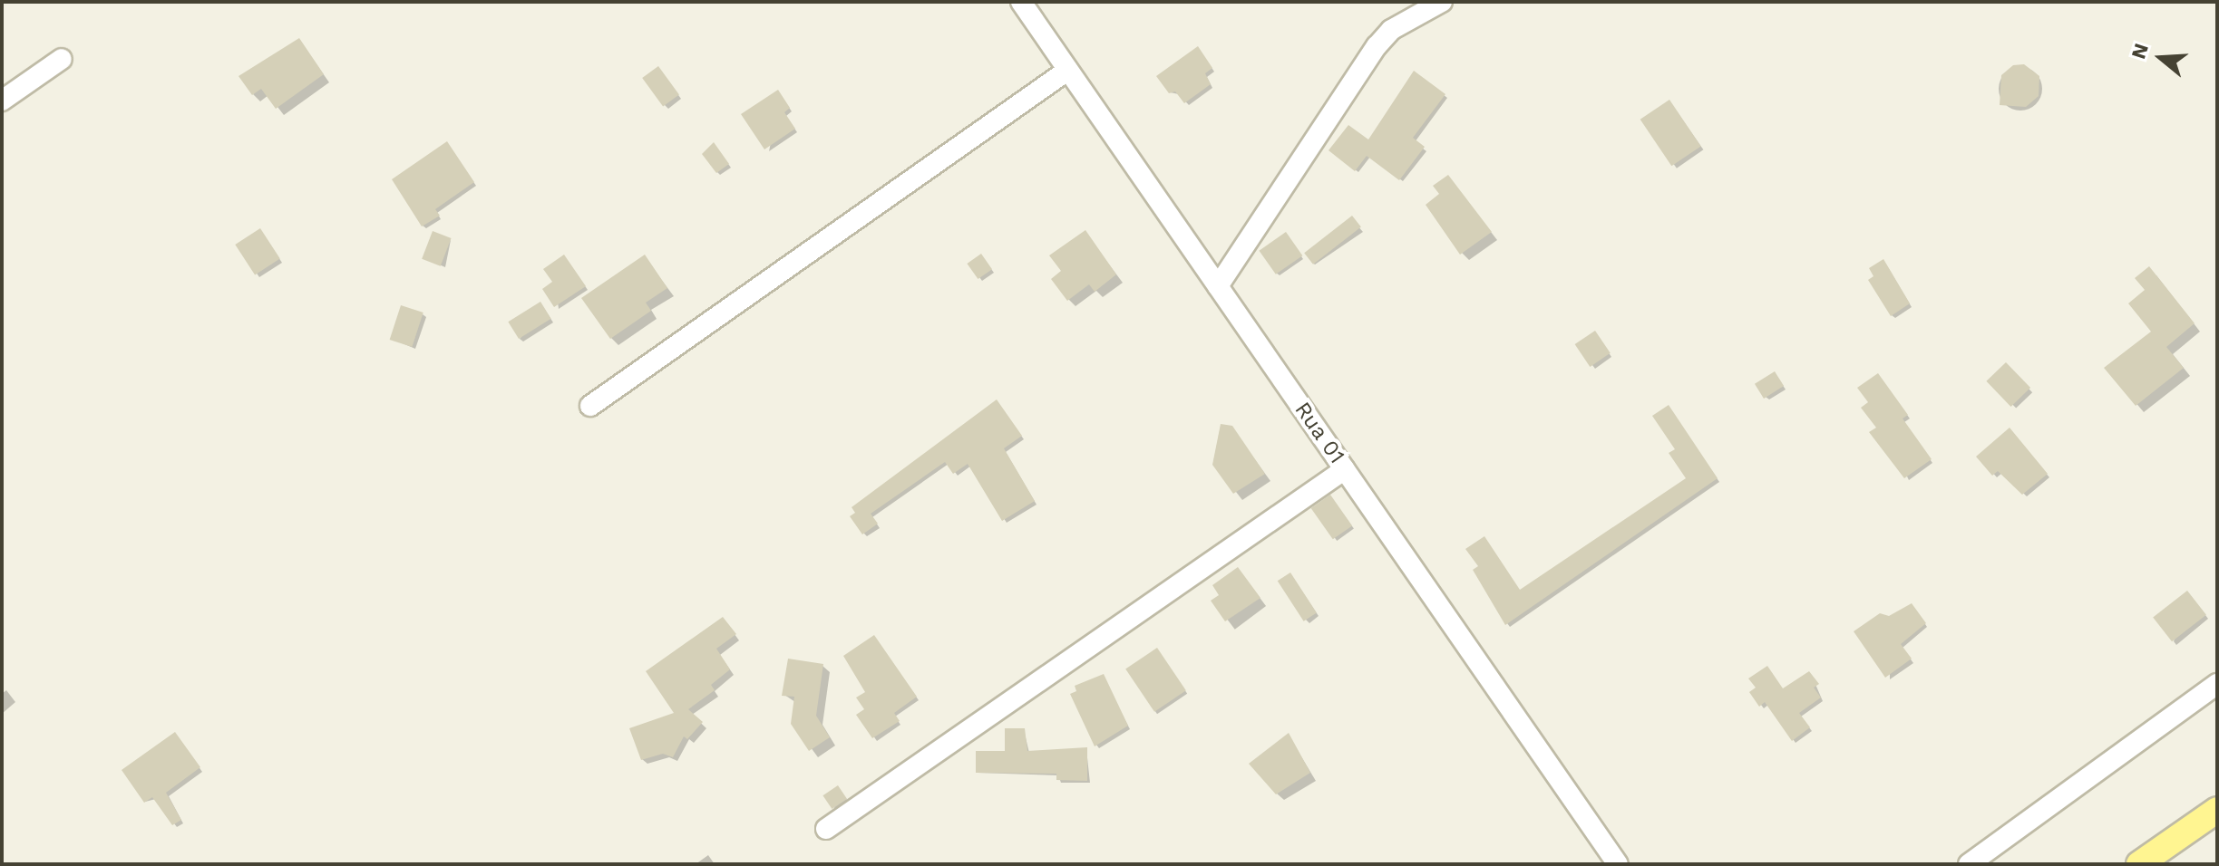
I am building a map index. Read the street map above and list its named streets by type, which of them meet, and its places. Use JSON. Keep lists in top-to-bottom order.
{
  "streets": {
    "street": ["Rua 01"]
  },
  "north": "left"
}
